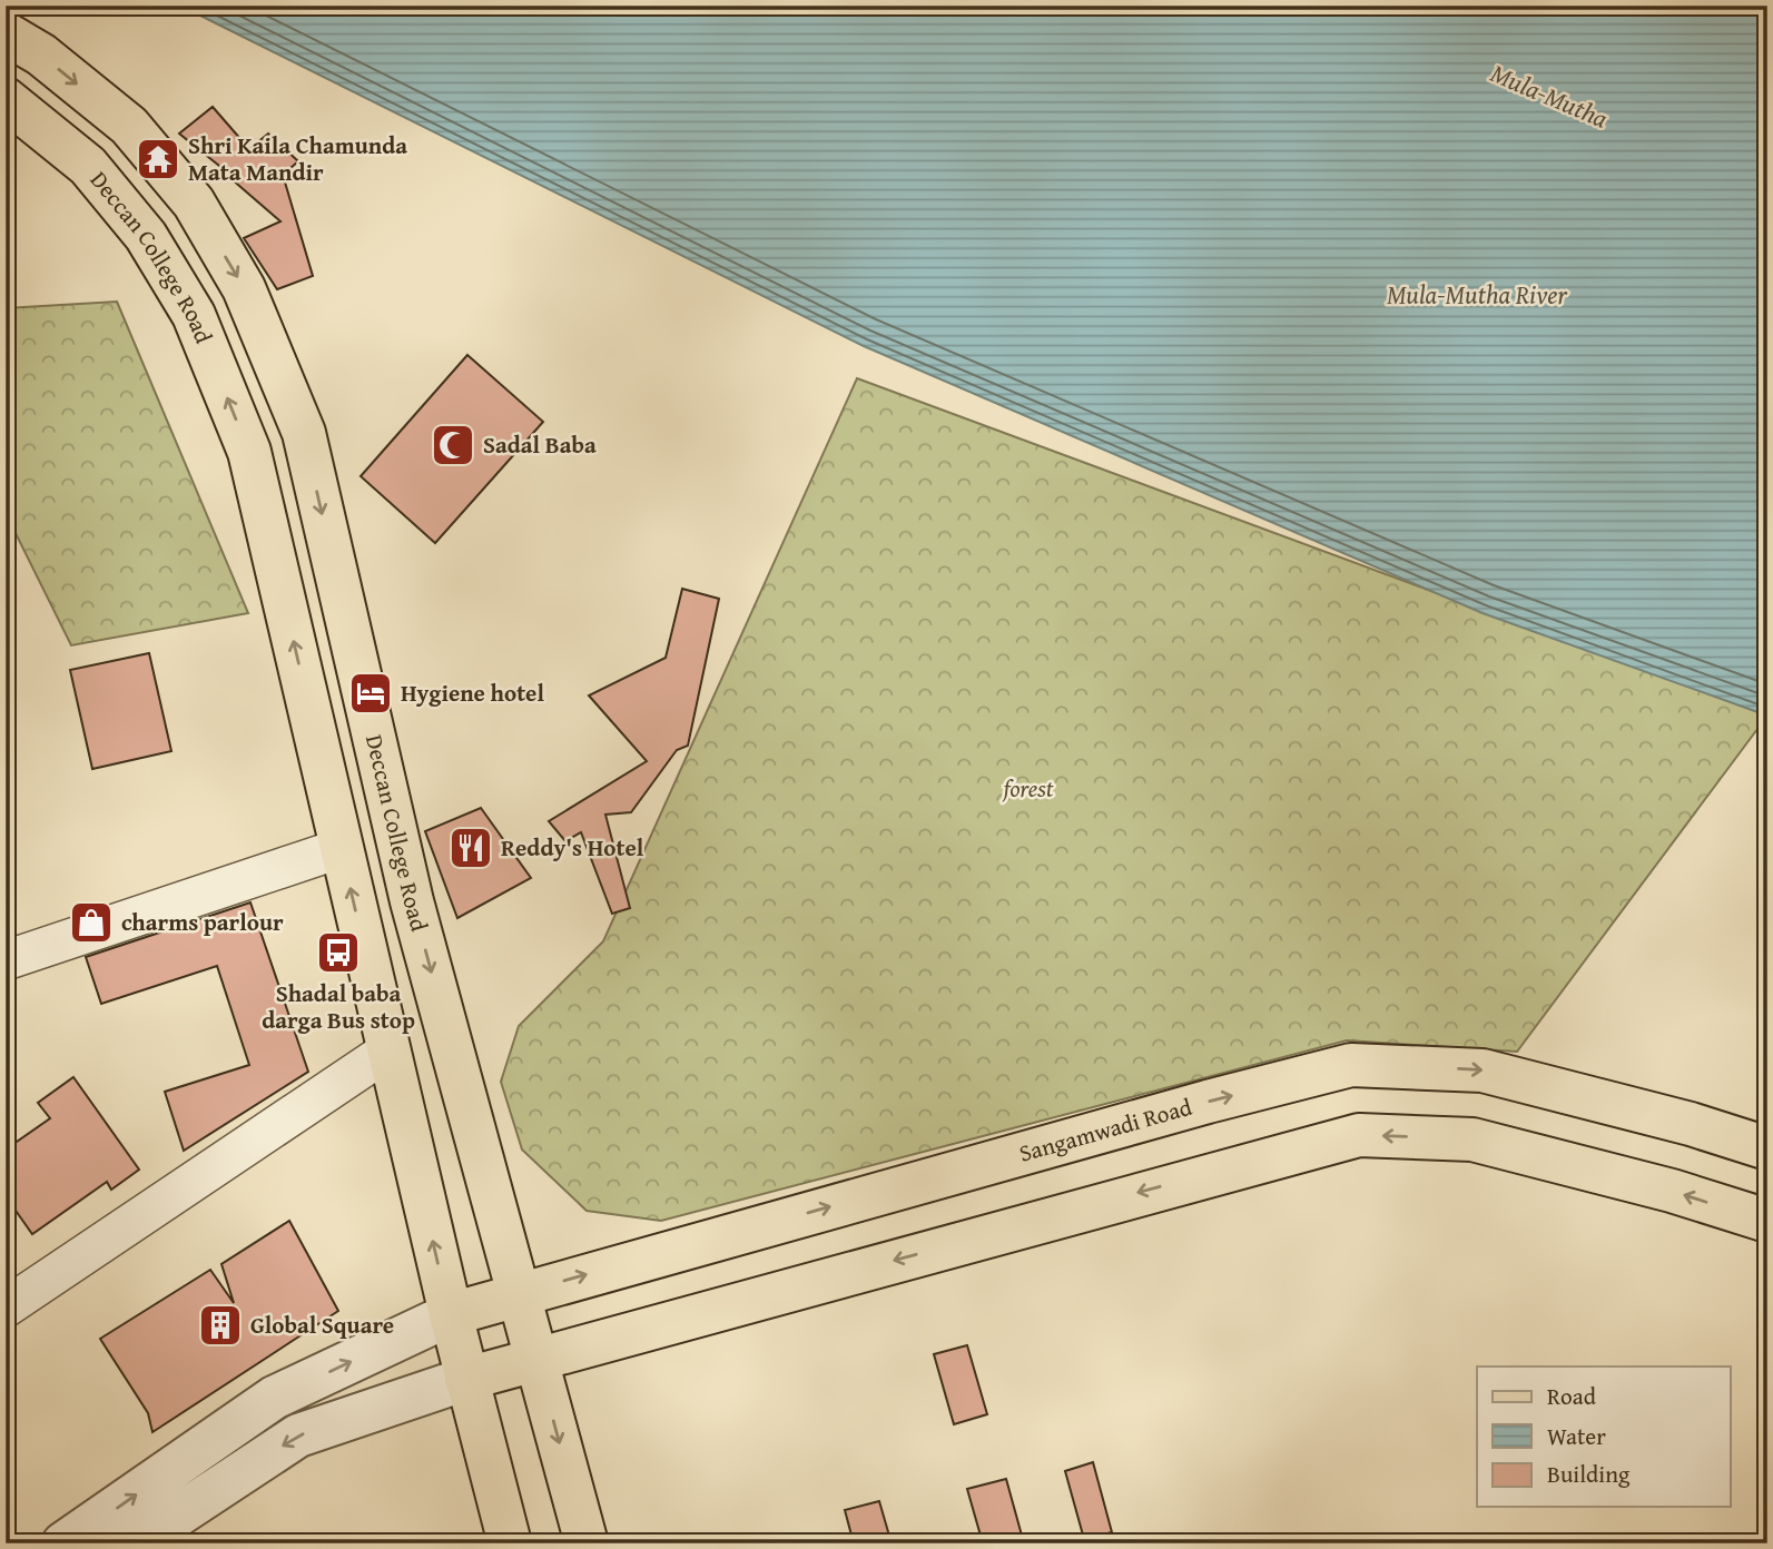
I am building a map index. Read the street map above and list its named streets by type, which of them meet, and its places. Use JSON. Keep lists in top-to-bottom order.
{
  "streets": {
    "main road": ["Deccan College Road", "Sangamwadi Road"]
  },
  "crossings": [
    ["Deccan College Road", "Sangamwadi Road"]
  ],
  "water": ["Mula-Mutha", "Mula-Mutha River"],
  "parks": ["forest"],
  "places": {
    "temple": ["Shri Kaila Chamunda Mata Mandir"],
    "mosque": ["Sadal Baba"],
    "hotel": ["Hygiene hotel"],
    "restaurant": ["Reddy's Hotel"],
    "shop": ["charms parlour"],
    "bus stop": ["Shadal baba darga Bus stop"],
    "building": ["Global Square"]
  },
  "legend": ["Road", "Water", "Building"]
}
